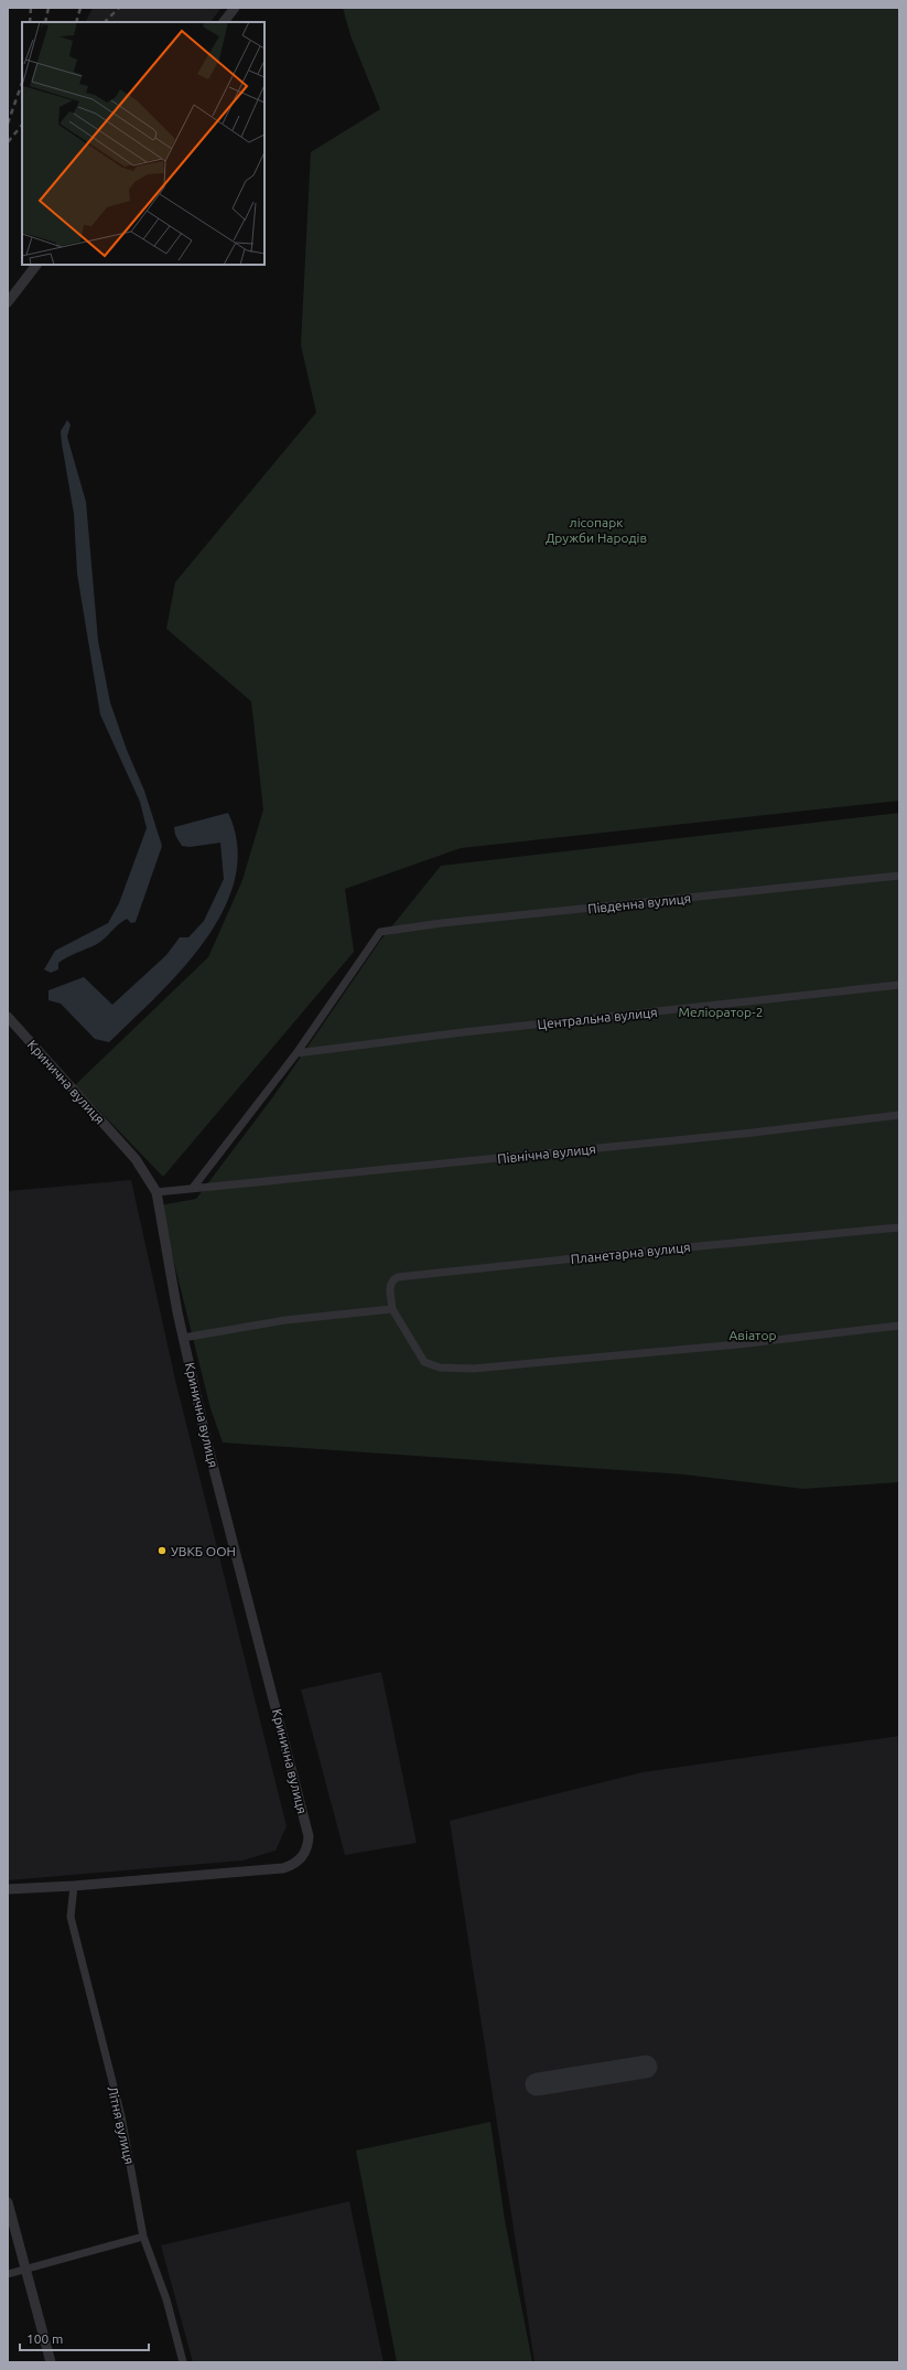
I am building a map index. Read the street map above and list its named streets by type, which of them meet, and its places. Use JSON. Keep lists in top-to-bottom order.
{
  "streets": {
    "street": [
      "Південна вулиця",
      "Центральна вулиця",
      "Кринична вулиця",
      "Північна вулиця",
      "Планетарна вулиця",
      "Літня вулиця"
    ]
  },
  "crossings": [
    ["Південна вулиця", "Центральна вулиця"],
    ["Кринична вулиця", "Північна вулиця"],
    ["Кринична вулиця", "Літня вулиця"]
  ],
  "parks": ["лісопарк Дружби Народів", "Меліоратор-2", "Авіатор"],
  "places": ["УВКБ ООН"],
  "scale_bar": "100 m"
}
